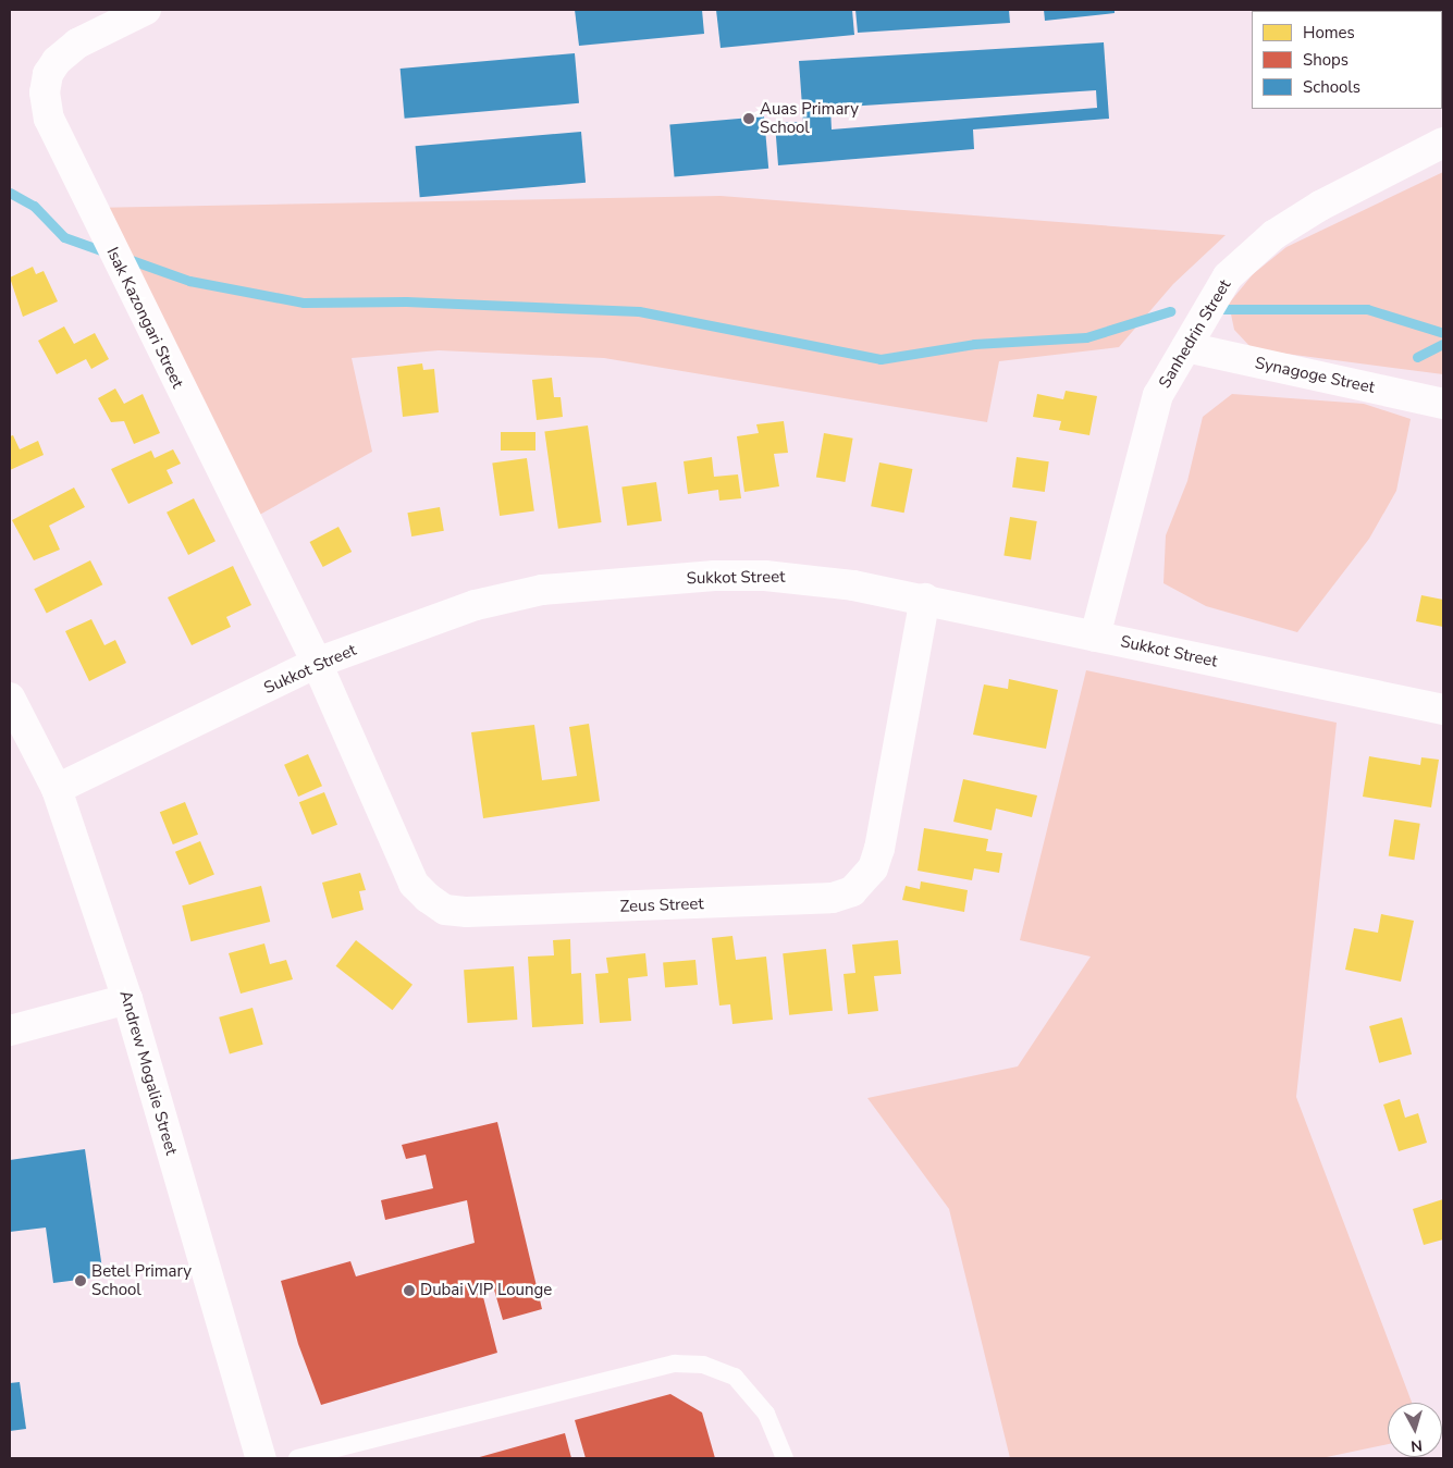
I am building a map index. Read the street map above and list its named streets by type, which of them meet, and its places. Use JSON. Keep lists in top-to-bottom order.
{
  "streets": {
    "street": [
      "Isak Kazongari Street",
      "Sanhedrin Street",
      "Synagoge Street",
      "Sukkot Street",
      "Zeus Street",
      "Andrew Mogalie Street"
    ]
  },
  "crossings": [
    ["Isak Kazongari Street", "Sukkot Street"],
    ["Isak Kazongari Street", "Zeus Street"],
    ["Sanhedrin Street", "Synagoge Street"],
    ["Sanhedrin Street", "Sukkot Street"],
    ["Sukkot Street", "Zeus Street"],
    ["Sukkot Street", "Andrew Mogalie Street"]
  ],
  "places": ["Auas Primary School", "Betel Primary School", "Dubai VIP Lounge"],
  "legend": ["Homes", "Shops", "Schools"],
  "north": "bottom"
}
